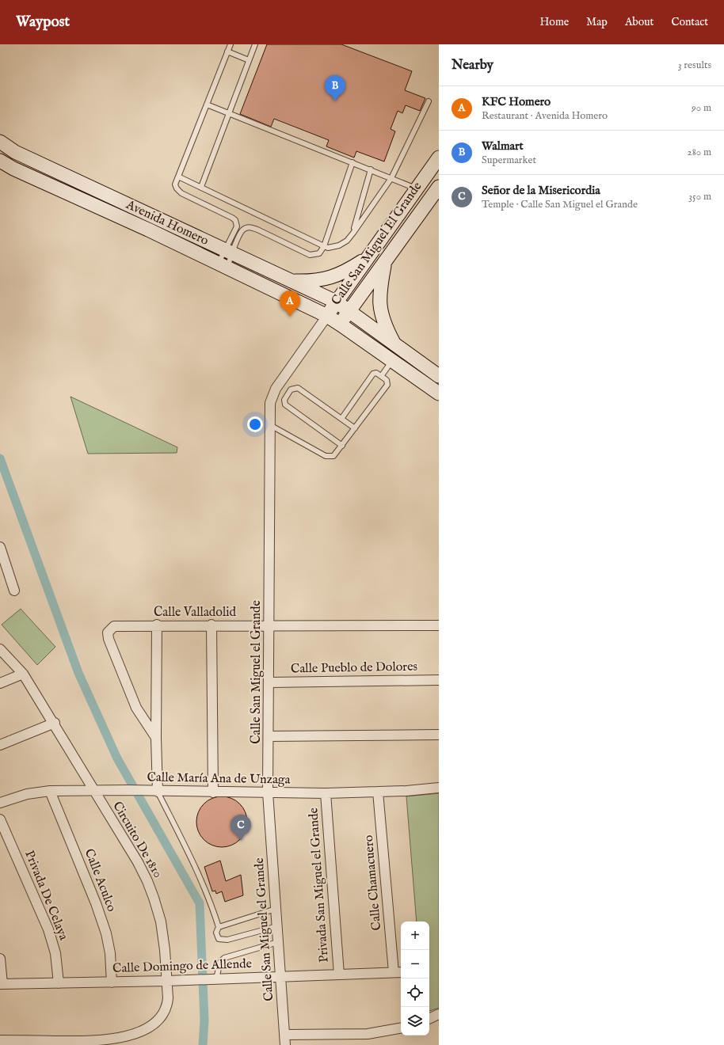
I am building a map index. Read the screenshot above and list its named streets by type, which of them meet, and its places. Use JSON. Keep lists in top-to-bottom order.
{
  "streets": {
    "main road": ["Avenida Homero", "Calle San Miguel El Grande"],
    "street": [
      "Calle Valladolid",
      "Calle Pueblo de Dolores",
      "Calle San Miguel el Grande",
      "Calle María Ana de Unzaga",
      "Circuito De 1810",
      "Calle Aculco",
      "Calle Chamacuero",
      "Privada San Miguel el Grande",
      "Privada De Celaya",
      "Calle Domingo de Allende"
    ]
  },
  "crossings": [
    ["Avenida Homero", "Calle San Miguel El Grande"],
    ["Avenida Homero", "Calle San Miguel el Grande"],
    ["Calle San Miguel El Grande", "Calle San Miguel el Grande"],
    ["Calle Valladolid", "Calle San Miguel el Grande"],
    ["Calle Pueblo de Dolores", "Calle San Miguel el Grande"],
    ["Calle San Miguel el Grande", "Calle María Ana de Unzaga"],
    ["Calle San Miguel el Grande", "Calle Domingo de Allende"],
    ["Calle María Ana de Unzaga", "Circuito De 1810"],
    ["Calle María Ana de Unzaga", "Calle Aculco"],
    ["Calle María Ana de Unzaga", "Calle Chamacuero"],
    ["Calle María Ana de Unzaga", "Privada San Miguel el Grande"],
    ["Circuito De 1810", "Calle Domingo de Allende"],
    ["Calle Aculco", "Calle Domingo de Allende"],
    ["Calle Chamacuero", "Calle Domingo de Allende"],
    ["Privada San Miguel el Grande", "Calle Domingo de Allende"],
    ["Privada De Celaya", "Calle Domingo de Allende"]
  ],
  "page": {
    "header": "Waypost",
    "nav": [
      "Home",
      "Map",
      "About",
      "Contact"
    ],
    "heading": ["Nearby", "3 results"],
    "pins": ["B", "A", "C"],
    "list": [
      {
        "mark": "A",
        "name": "KFC Homero",
        "note": "Restaurant · Avenida Homero",
        "value": "90 m"
      },
      {
        "mark": "B",
        "name": "Walmart",
        "note": "Supermarket",
        "value": "280 m"
      },
      {
        "mark": "C",
        "name": "Señor de la Misericordia",
        "note": "Temple · Calle San Miguel el Grande",
        "value": "350 m"
      }
    ],
    "map_buttons": ["+", "−"]
  }
}
